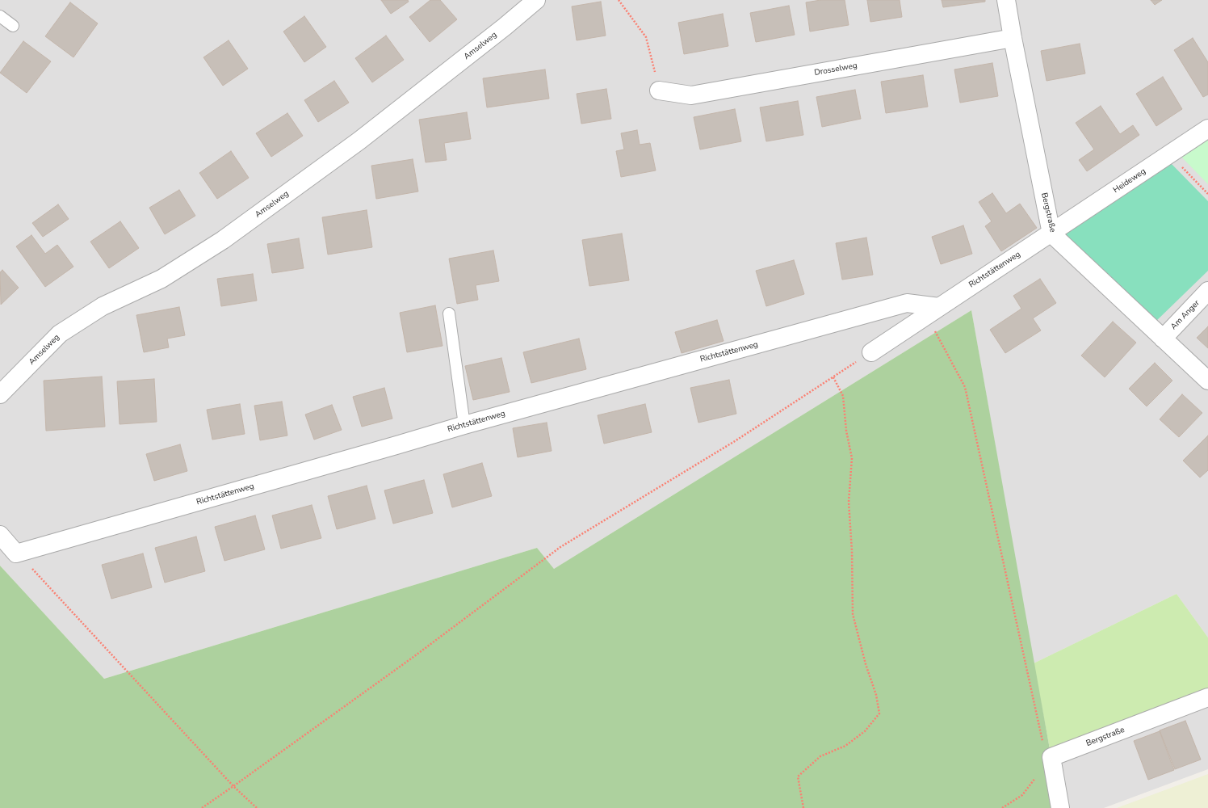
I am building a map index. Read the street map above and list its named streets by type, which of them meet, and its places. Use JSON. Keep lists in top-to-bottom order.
{
  "streets": {
    "street": [
      "Amselweg",
      "Drosselweg",
      "Heideweg",
      "Bergstraße",
      "Richtstättenweg",
      "Am Anger"
    ]
  },
  "crossings": [
    ["Drosselweg", "Bergstraße"],
    ["Heideweg", "Bergstraße"],
    ["Heideweg", "Richtstättenweg"],
    ["Bergstraße", "Richtstättenweg"],
    ["Bergstraße", "Am Anger"]
  ]
}
